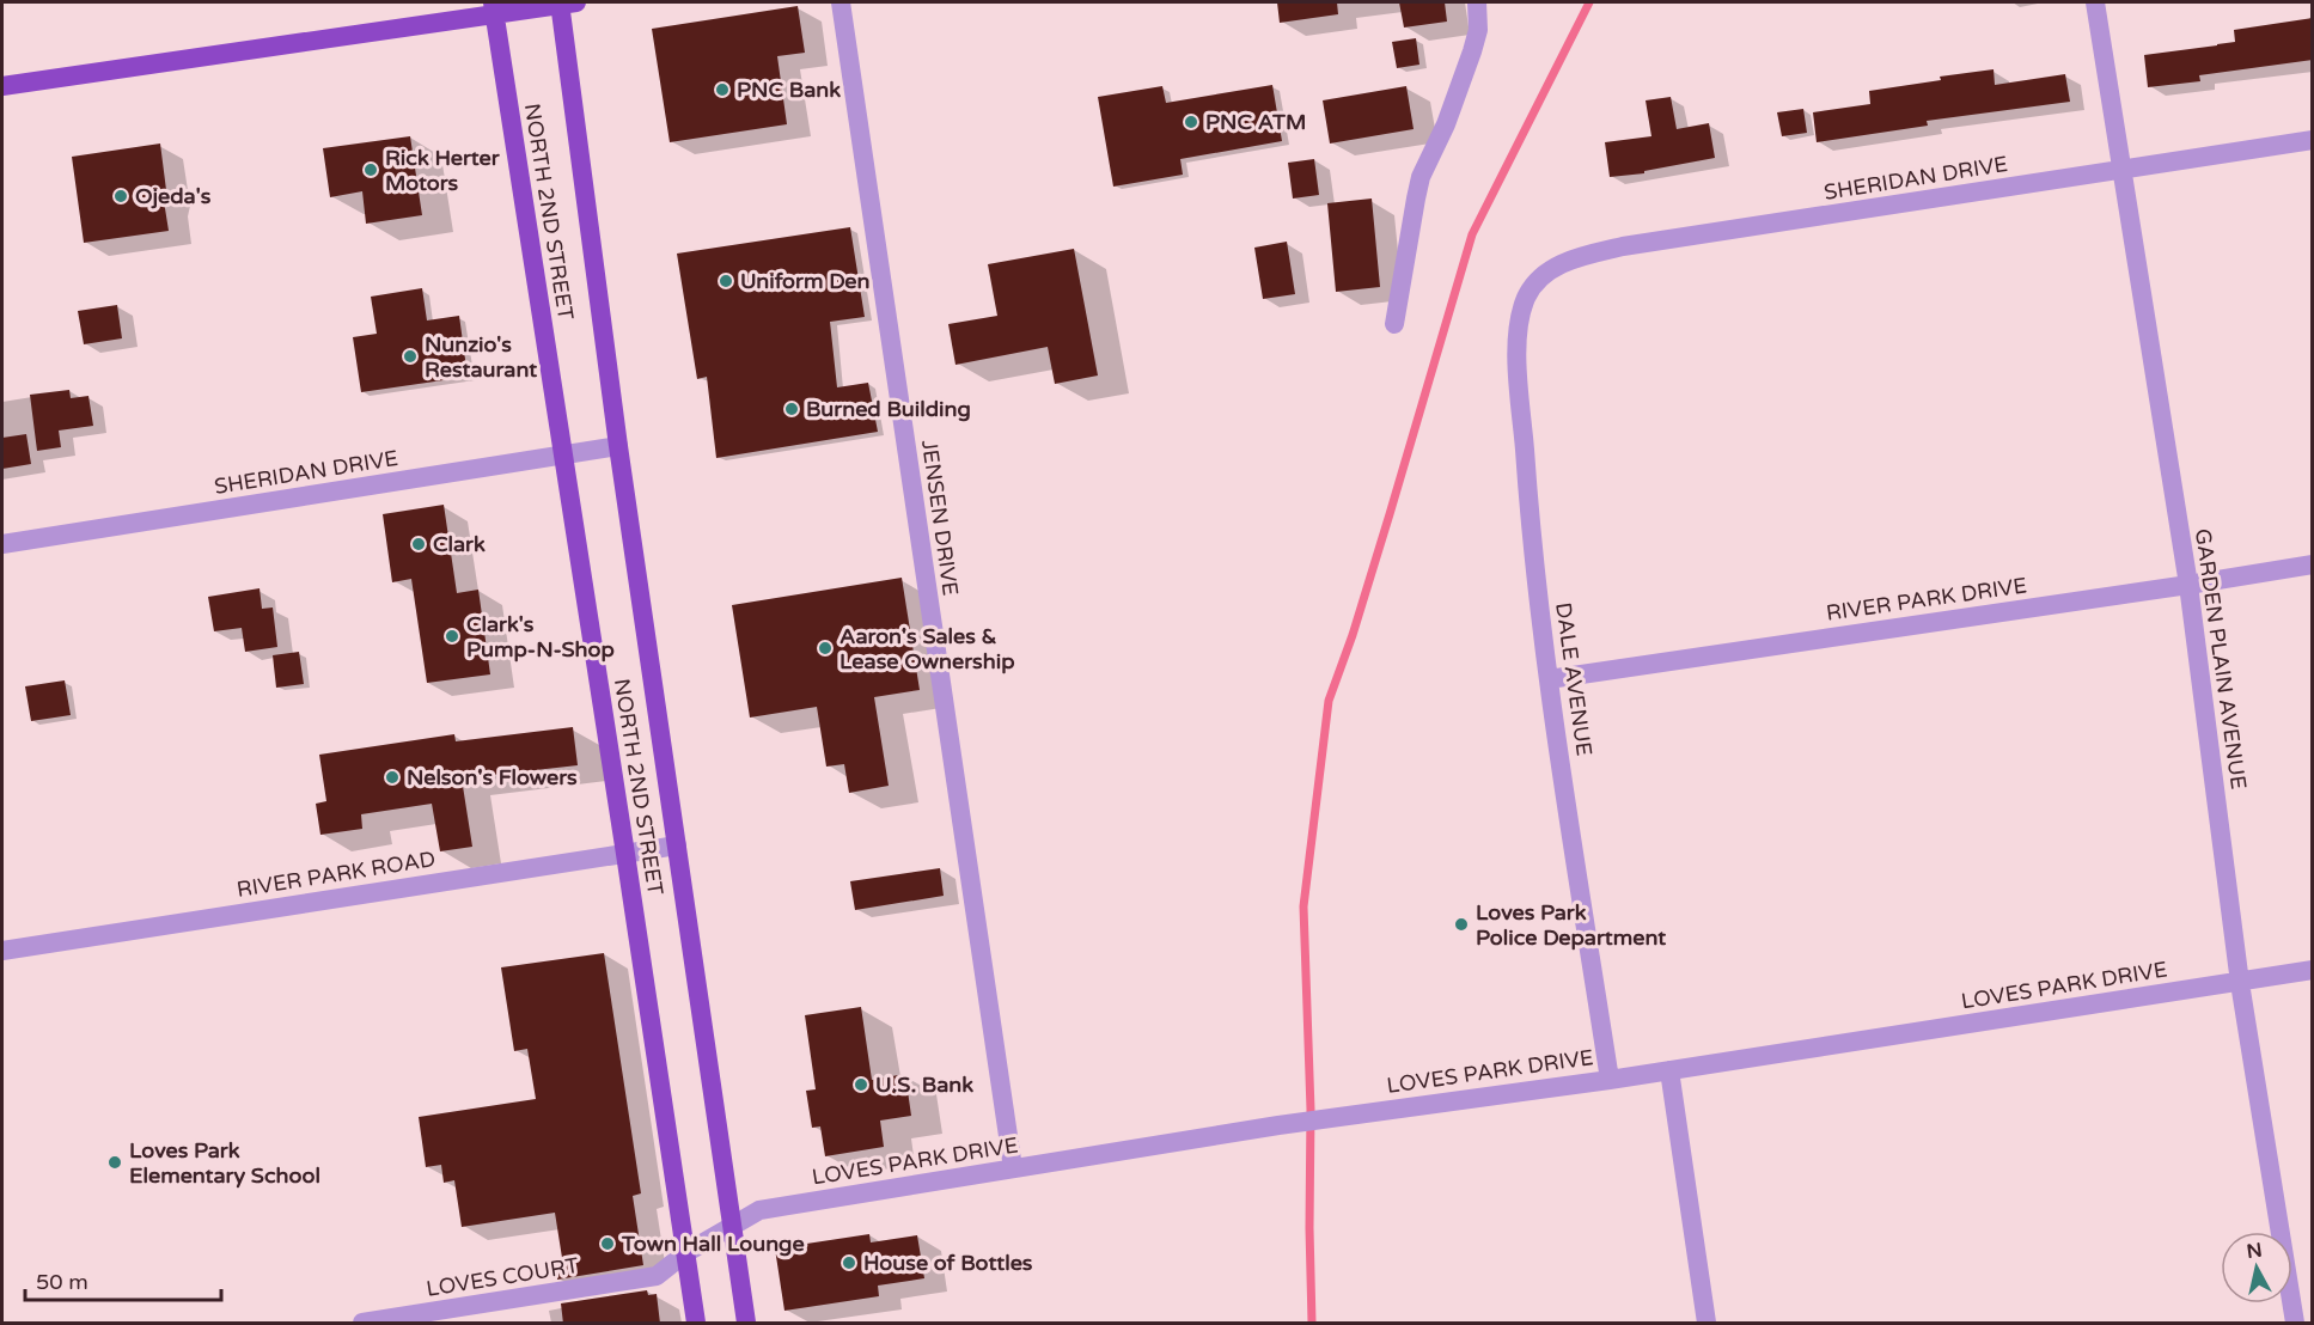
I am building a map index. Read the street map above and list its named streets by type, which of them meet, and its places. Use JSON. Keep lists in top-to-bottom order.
{
  "streets": {
    "main road": ["NORTH 2ND STREET"],
    "street": [
      "SHERIDAN DRIVE",
      "JENSEN DRIVE",
      "RIVER PARK DRIVE",
      "GARDEN PLAIN AVENUE",
      "DALE AVENUE",
      "RIVER PARK ROAD",
      "LOVES PARK DRIVE",
      "LOVES COURT"
    ]
  },
  "crossings": [
    ["SHERIDAN DRIVE", "NORTH 2ND STREET"],
    ["SHERIDAN DRIVE", "GARDEN PLAIN AVENUE"],
    ["SHERIDAN DRIVE", "DALE AVENUE"],
    ["NORTH 2ND STREET", "RIVER PARK ROAD"],
    ["NORTH 2ND STREET", "LOVES PARK DRIVE"],
    ["NORTH 2ND STREET", "LOVES COURT"],
    ["JENSEN DRIVE", "LOVES PARK DRIVE"],
    ["RIVER PARK DRIVE", "GARDEN PLAIN AVENUE"],
    ["RIVER PARK DRIVE", "DALE AVENUE"],
    ["GARDEN PLAIN AVENUE", "LOVES PARK DRIVE"],
    ["DALE AVENUE", "LOVES PARK DRIVE"],
    ["LOVES PARK DRIVE", "LOVES COURT"]
  ],
  "places": [
    "PNC Bank",
    "PNC ATM",
    "Rick Herter Motors",
    "Ojeda's",
    "Uniform Den",
    "Nunzio's Restaurant",
    "Burned Building",
    "Clark",
    "Clark's Pump-N-Shop",
    "Aaron's Sales & Lease Ownership",
    "Nelson's Flowers",
    "Loves Park Police Department",
    "U.S. Bank",
    "Loves Park Elementary School",
    "Town Hall Lounge",
    "House of Bottles"
  ],
  "scale_bar": "50 m",
  "north": "top"
}
